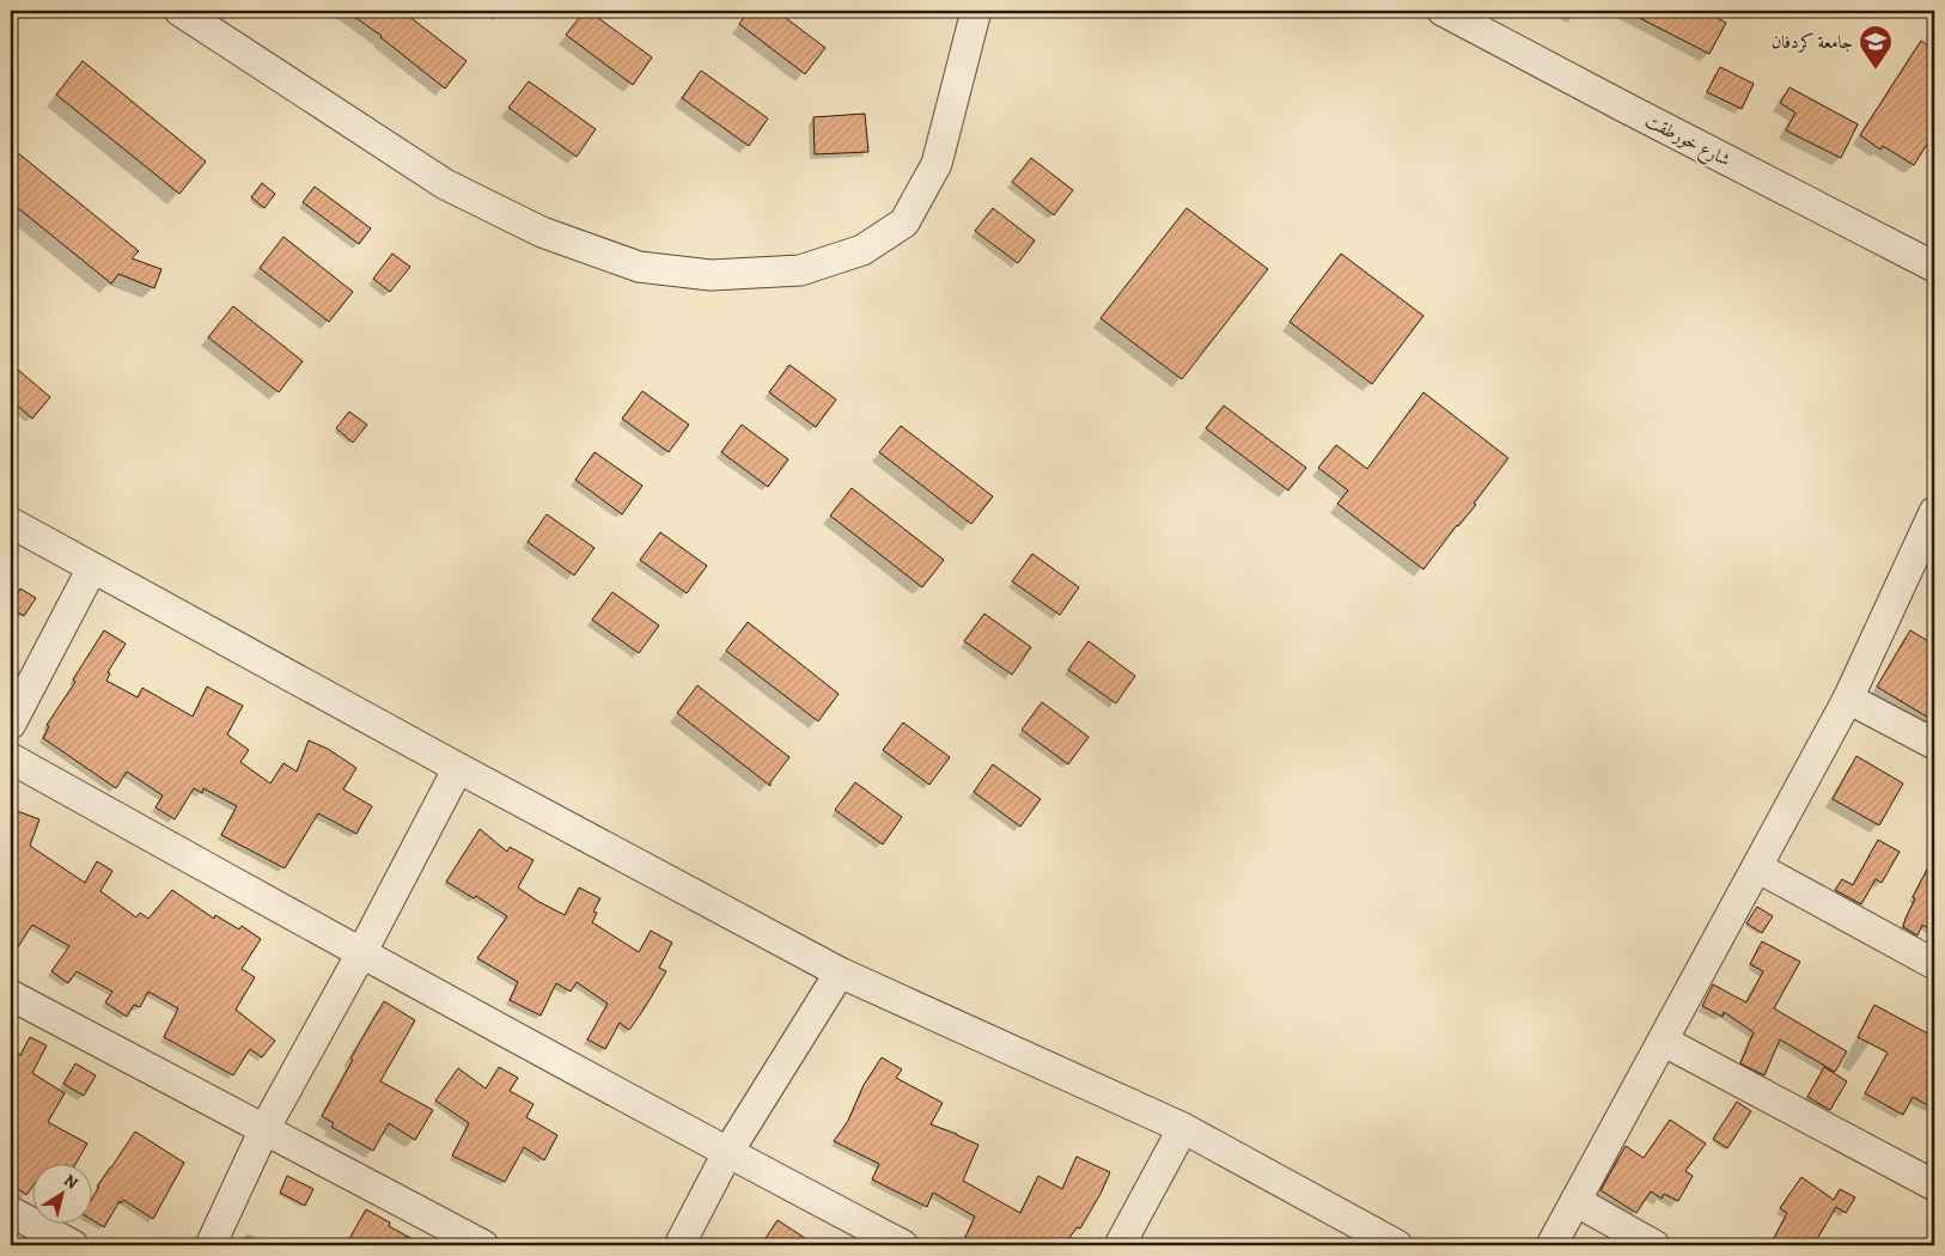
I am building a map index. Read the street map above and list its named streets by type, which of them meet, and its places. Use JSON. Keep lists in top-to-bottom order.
{
  "streets": {
    "street": ["شارع خورطقت"]
  },
  "places": {
    "school or university": ["جامعة كردفان"]
  },
  "north": "top right"
}
